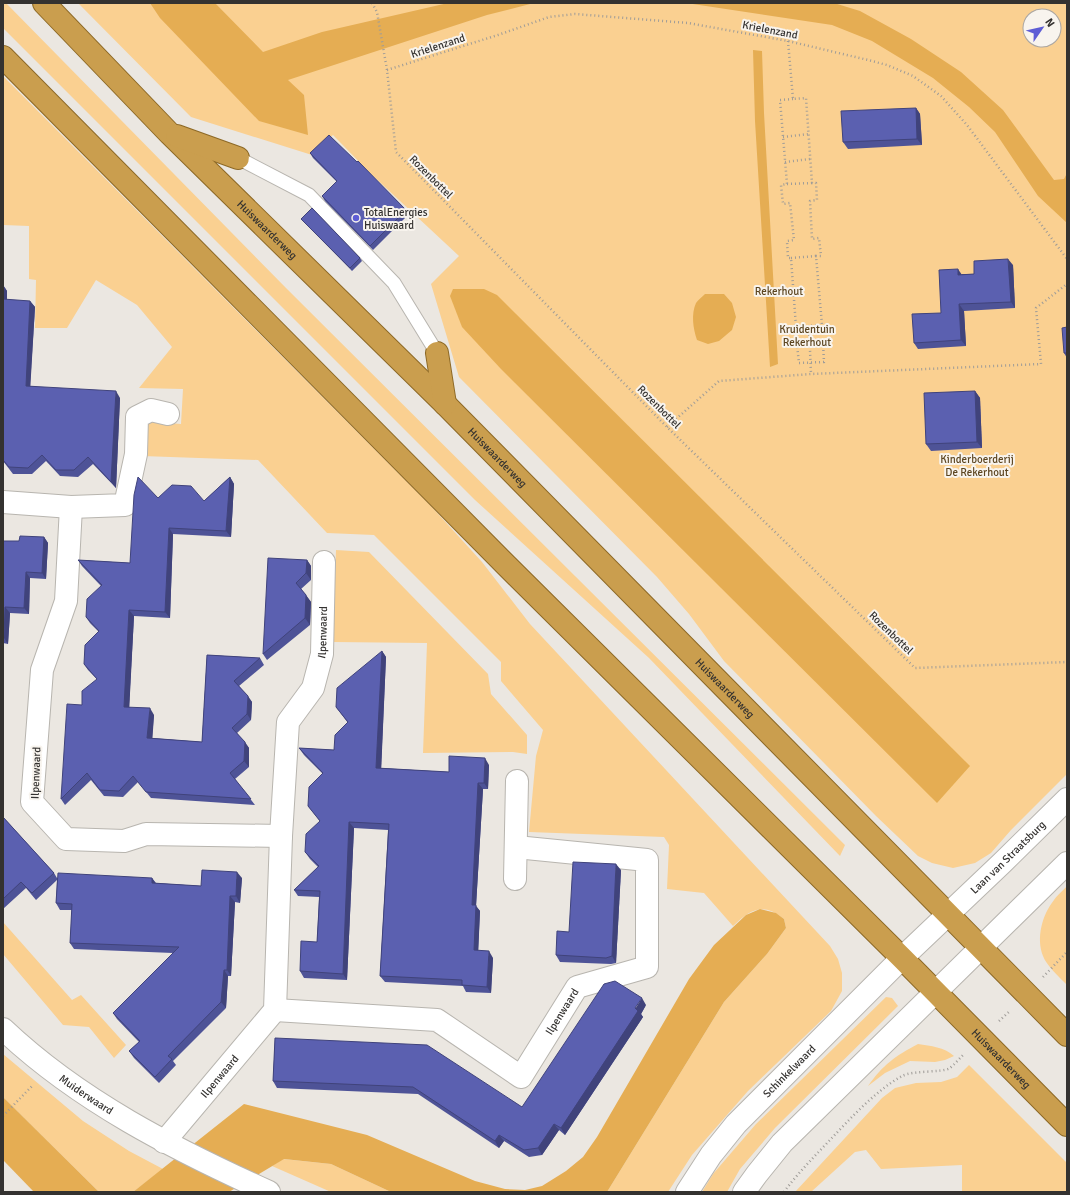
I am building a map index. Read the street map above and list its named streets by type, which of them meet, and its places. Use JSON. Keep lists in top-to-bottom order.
{
  "streets": {
    "highway": ["Huiswaarderweg"],
    "street": [
      "Ilpenwaard",
      "Laan van Straatsburg",
      "Schinkelwaard",
      "Muiderwaard"
    ],
    "path": ["Krielenzand", "Rozenbottel"]
  },
  "crossings": [
    ["Krielenzand", "Rozenbottel"],
    ["Huiswaarderweg", "Laan van Straatsburg"],
    ["Huiswaarderweg", "Schinkelwaard"],
    ["Ilpenwaard", "Muiderwaard"]
  ],
  "parks": ["Rekerhout", "Kruidentuin Rekerhout", "Kinderboerderij De Rekerhout"],
  "places": ["TotalEnergies Huiswaard"],
  "north": "top right"
}
